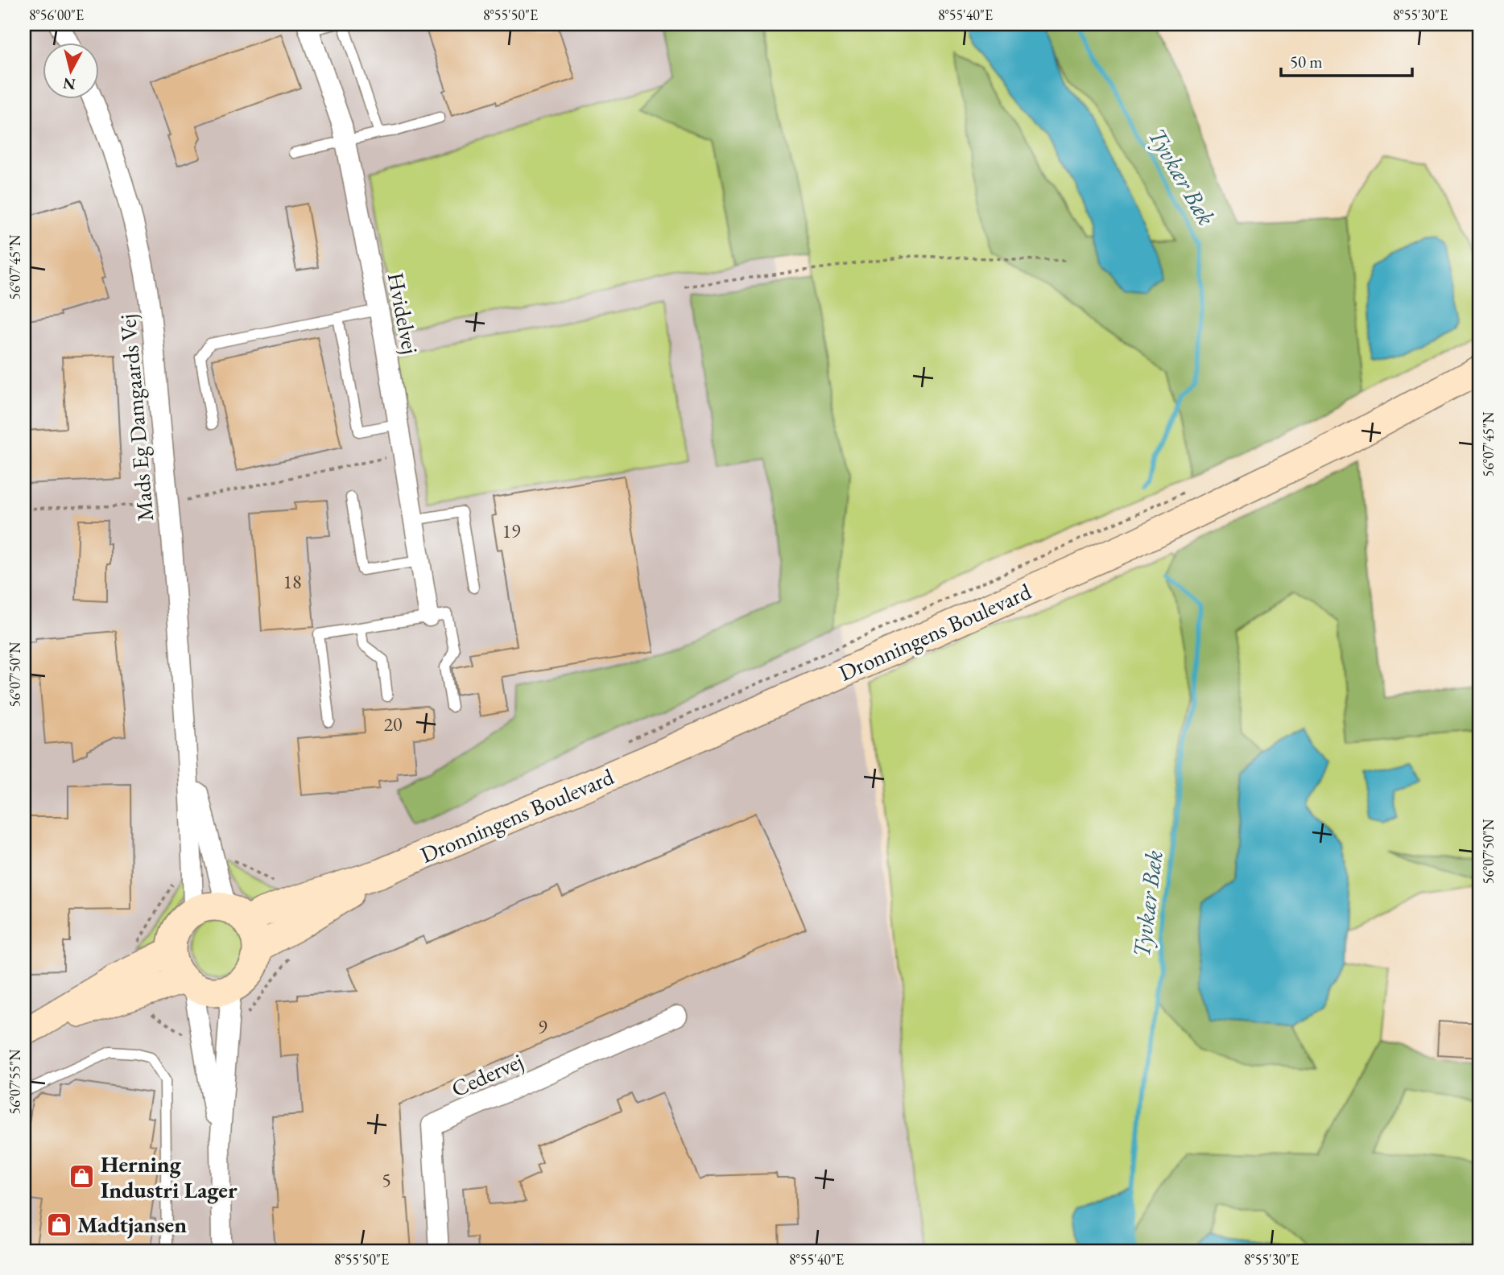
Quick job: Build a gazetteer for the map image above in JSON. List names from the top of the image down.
{
  "streets": {
    "main road": ["Dronningens Boulevard"],
    "street": ["Hvidelvej", "Mads Eg Damgaards Vej", "Cedervej"]
  },
  "crossings": [
    ["Mads Eg Damgaards Vej", "Dronningens Boulevard"]
  ],
  "water": ["Tyvkær Bæk"],
  "places": {
    "shop": ["Herning Industri Lager", "Madtjansen"]
  },
  "house_numbers": [
    "19",
    "18",
    "20",
    "9",
    "5"
  ],
  "scale_bar": "50 m",
  "north": "bottom",
  "coordinates": [
    "8°56'00\"E",
    "8°55'50\"E",
    "8°55'40\"E",
    "8°55'30\"E",
    "56°07'45\"N",
    "56°07'50\"N",
    "56°07'55\"N"
  ]
}
